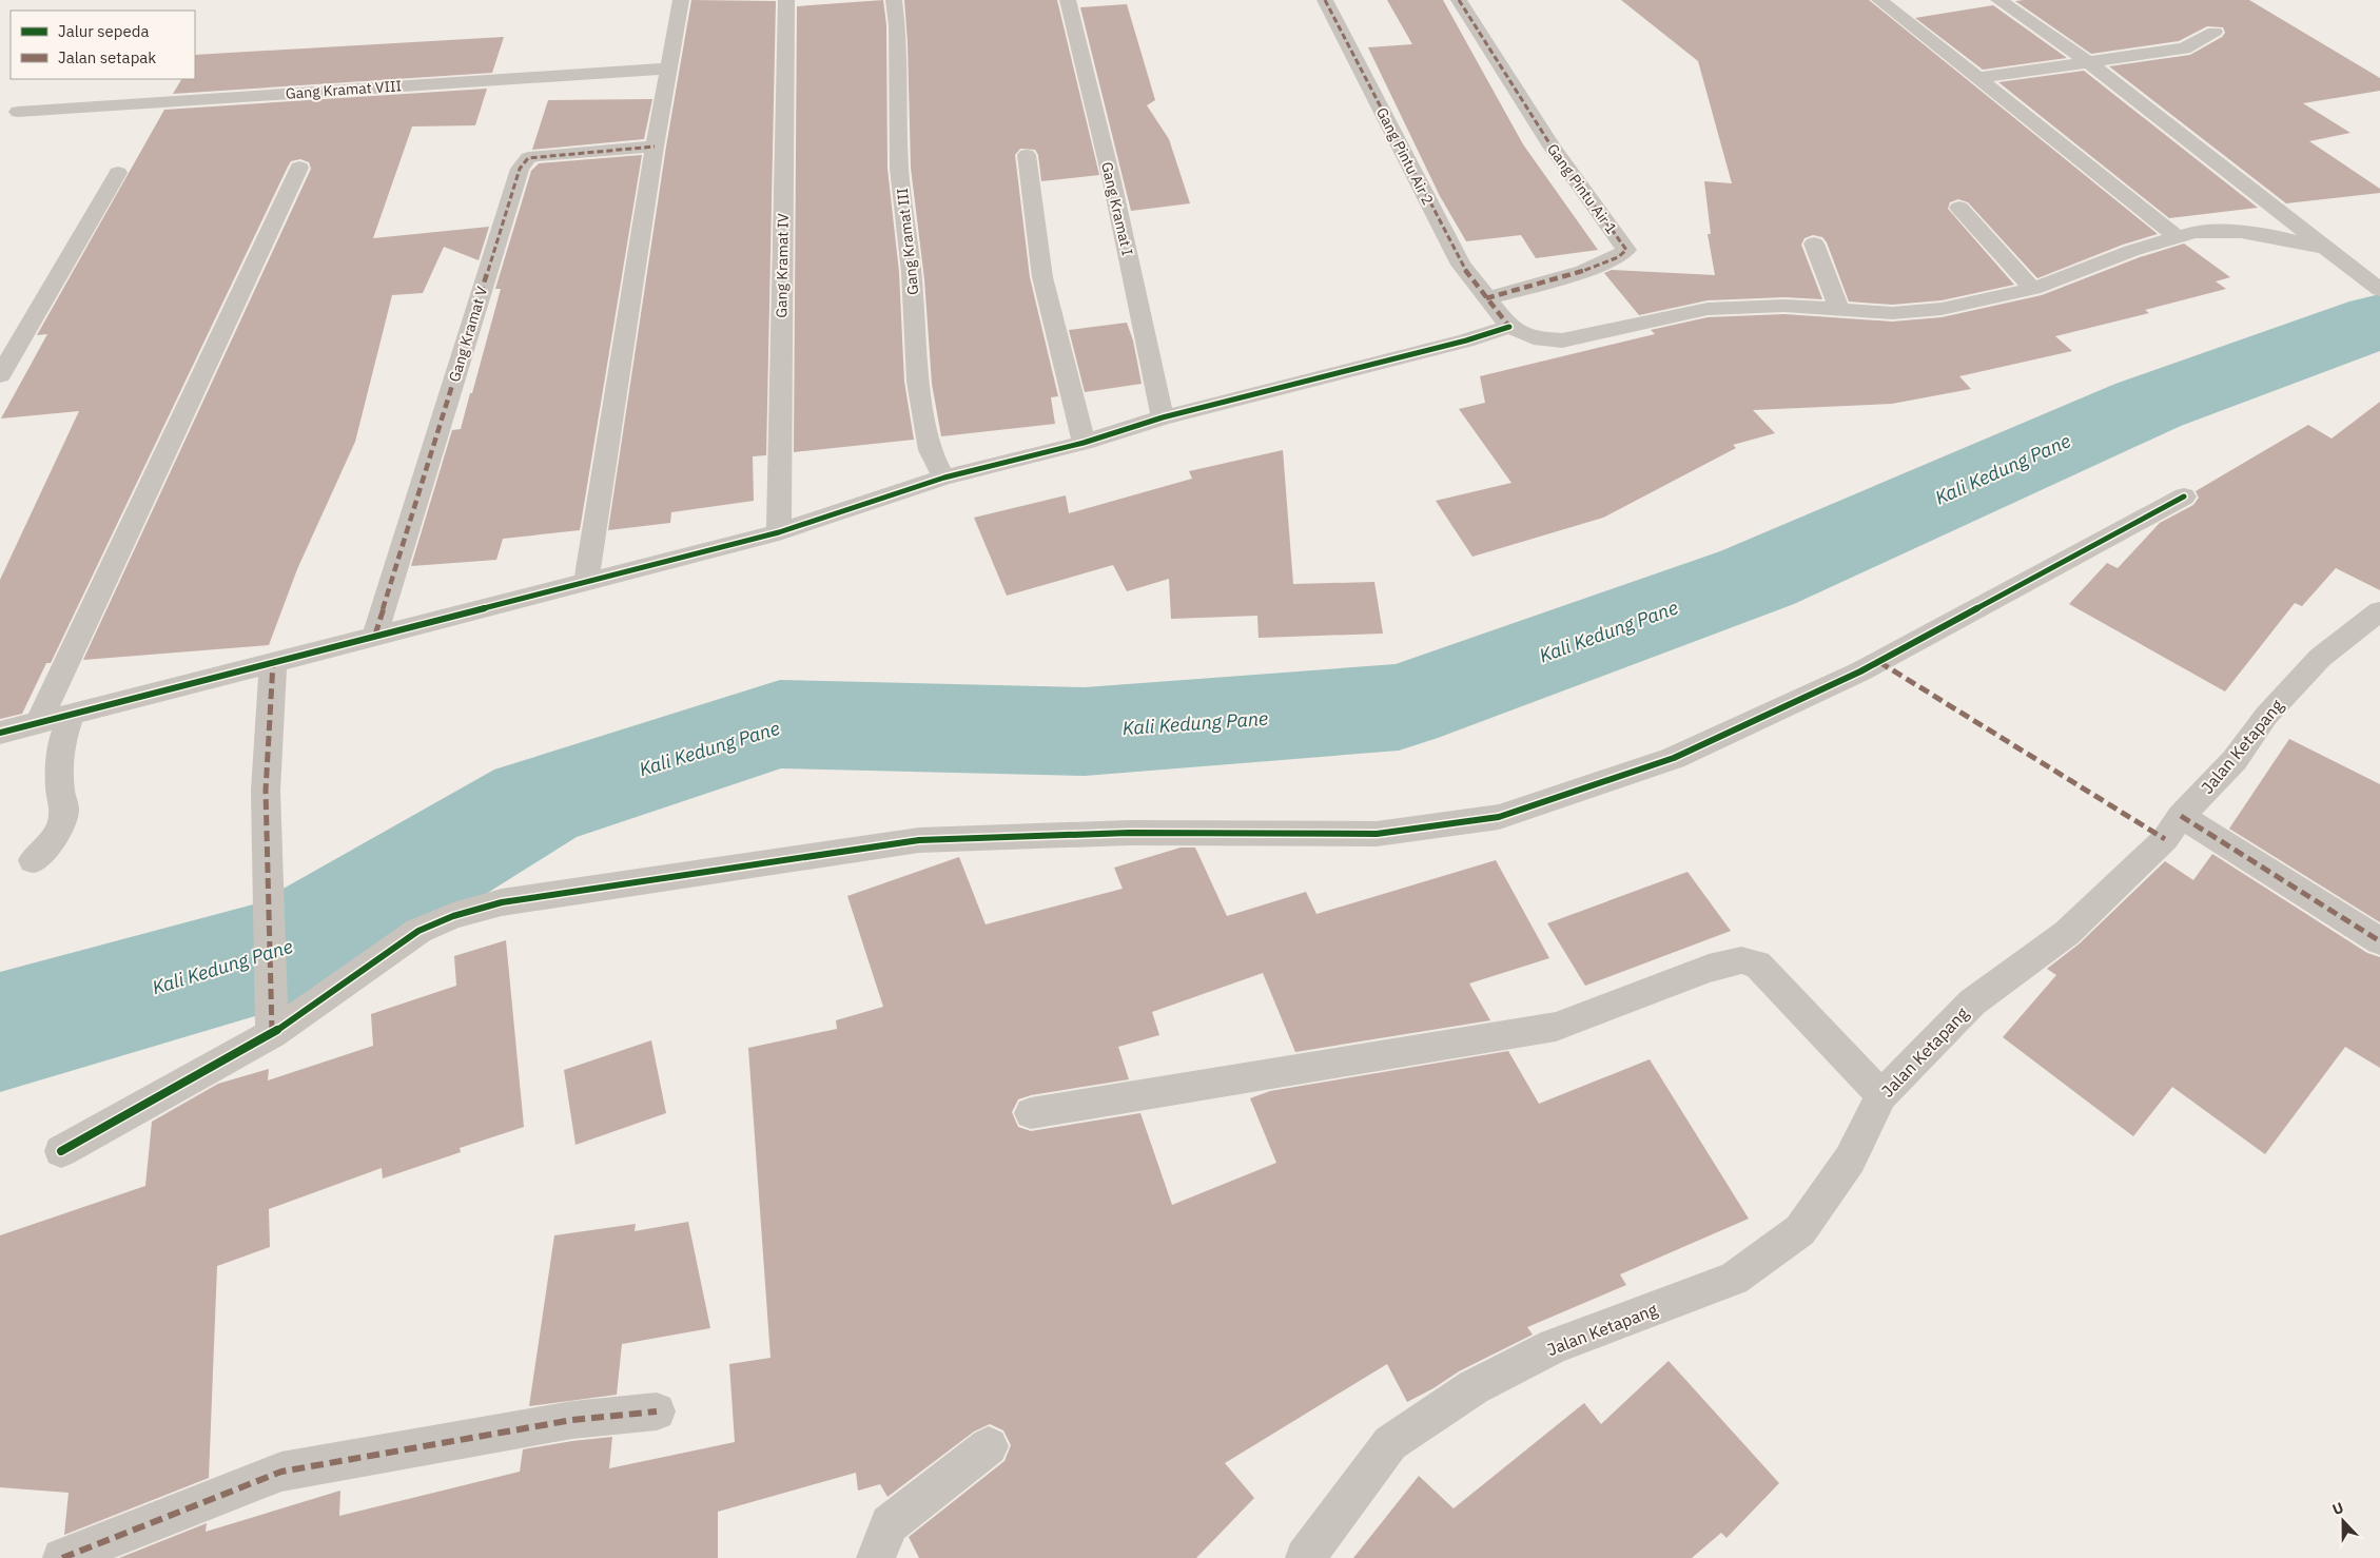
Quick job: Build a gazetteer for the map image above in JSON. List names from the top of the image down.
{
  "streets": {
    "street": [
      "Gang Kramat VIII",
      "Gang Pintu Air 2",
      "Gang Pintu Air 1",
      "Gang Kramat I",
      "Gang Kramat III",
      "Gang Kramat IV",
      "Gang Kramat V",
      "Jalan Ketapang"
    ]
  },
  "crossings": [
    ["Gang Pintu Air 2", "Gang Pintu Air 1"]
  ],
  "water": ["Kali Kedung Pane"],
  "legend": ["Jalur sepeda", "Jalan setapak"],
  "north": "top"
}
